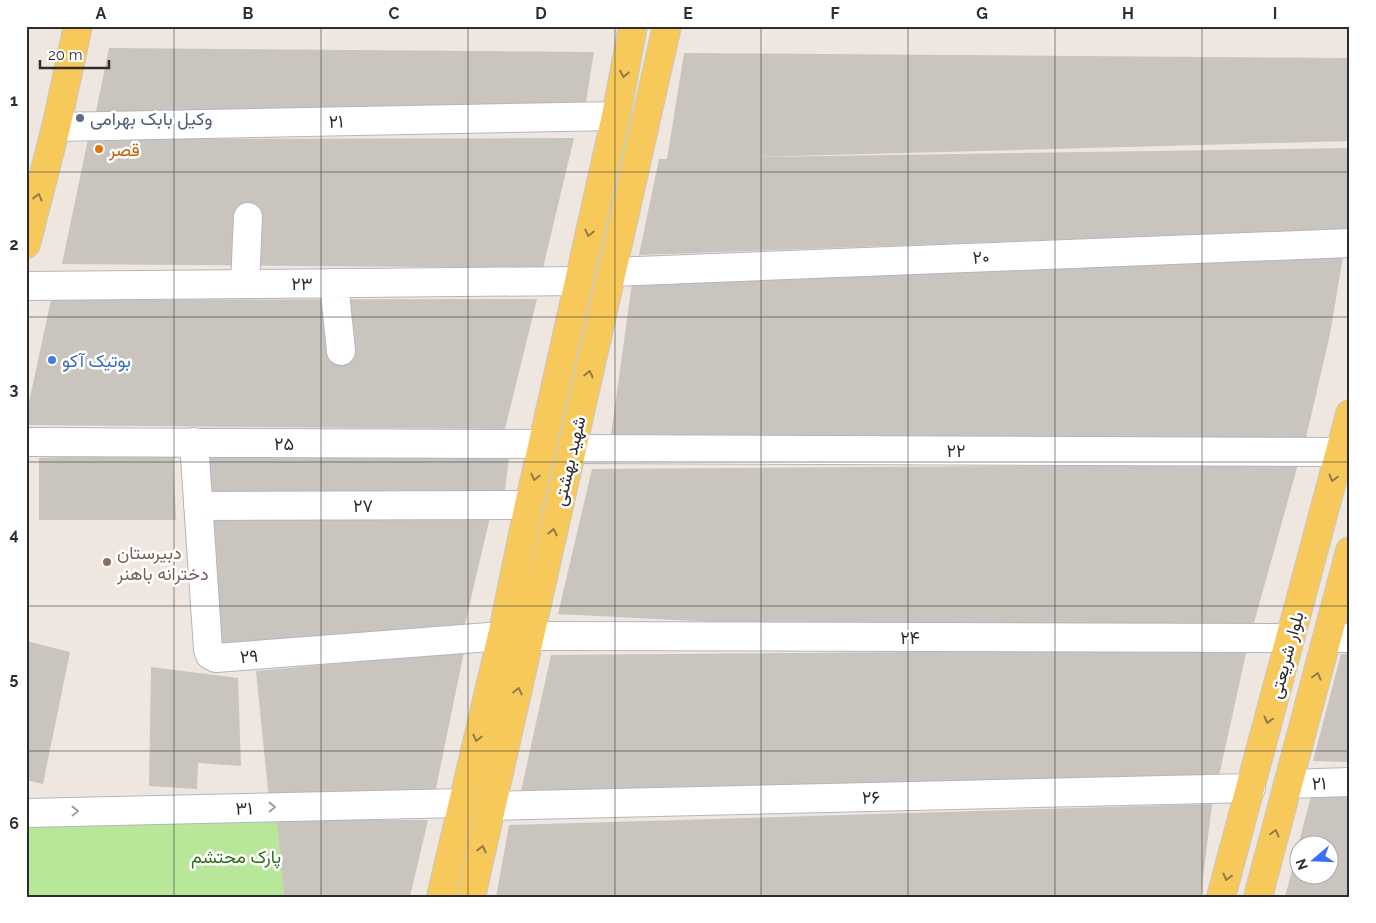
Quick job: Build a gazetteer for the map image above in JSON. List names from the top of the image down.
{
  "streets": {
    "main road": ["شهید بهشتی", "بلوار شریعتی"],
    "street": [
      "۲۱",
      "۲۰",
      "۲۳",
      "۲۵",
      "۲۲",
      "۲۷",
      "۲۴",
      "۲۹",
      "۲۶",
      "۳۱"
    ]
  },
  "crossings": [
    ["۲۱", "شهید بهشتی"],
    ["۲۱", "بلوار شریعتی"],
    ["۲۰", "شهید بهشتی"],
    ["۲۳", "شهید بهشتی"],
    ["۲۵", "شهید بهشتی"],
    ["۲۵", "۲۹"],
    ["۲۲", "شهید بهشتی"],
    ["۲۲", "بلوار شریعتی"],
    ["شهید بهشتی", "۲۷"],
    ["شهید بهشتی", "۲۴"],
    ["شهید بهشتی", "۲۹"],
    ["شهید بهشتی", "۲۶"],
    ["شهید بهشتی", "۳۱"],
    ["۲۷", "۲۹"],
    ["۲۴", "بلوار شریعتی"],
    ["بلوار شریعتی", "۲۶"]
  ],
  "one_way": ["۳۱"],
  "parks": ["پارک محتشم"],
  "places": [
    "وکیل بابک بهرامی",
    "قصر",
    "بوتیک آکو",
    "دبیرستان دخترانه باهنر"
  ],
  "scale_bar": "20 m",
  "north": "left",
  "grid": {
    "columns": [
      "A",
      "B",
      "C",
      "D",
      "E",
      "F",
      "G",
      "H",
      "I"
    ],
    "rows": [
      "1",
      "2",
      "3",
      "4",
      "5",
      "6"
    ]
  }
}
